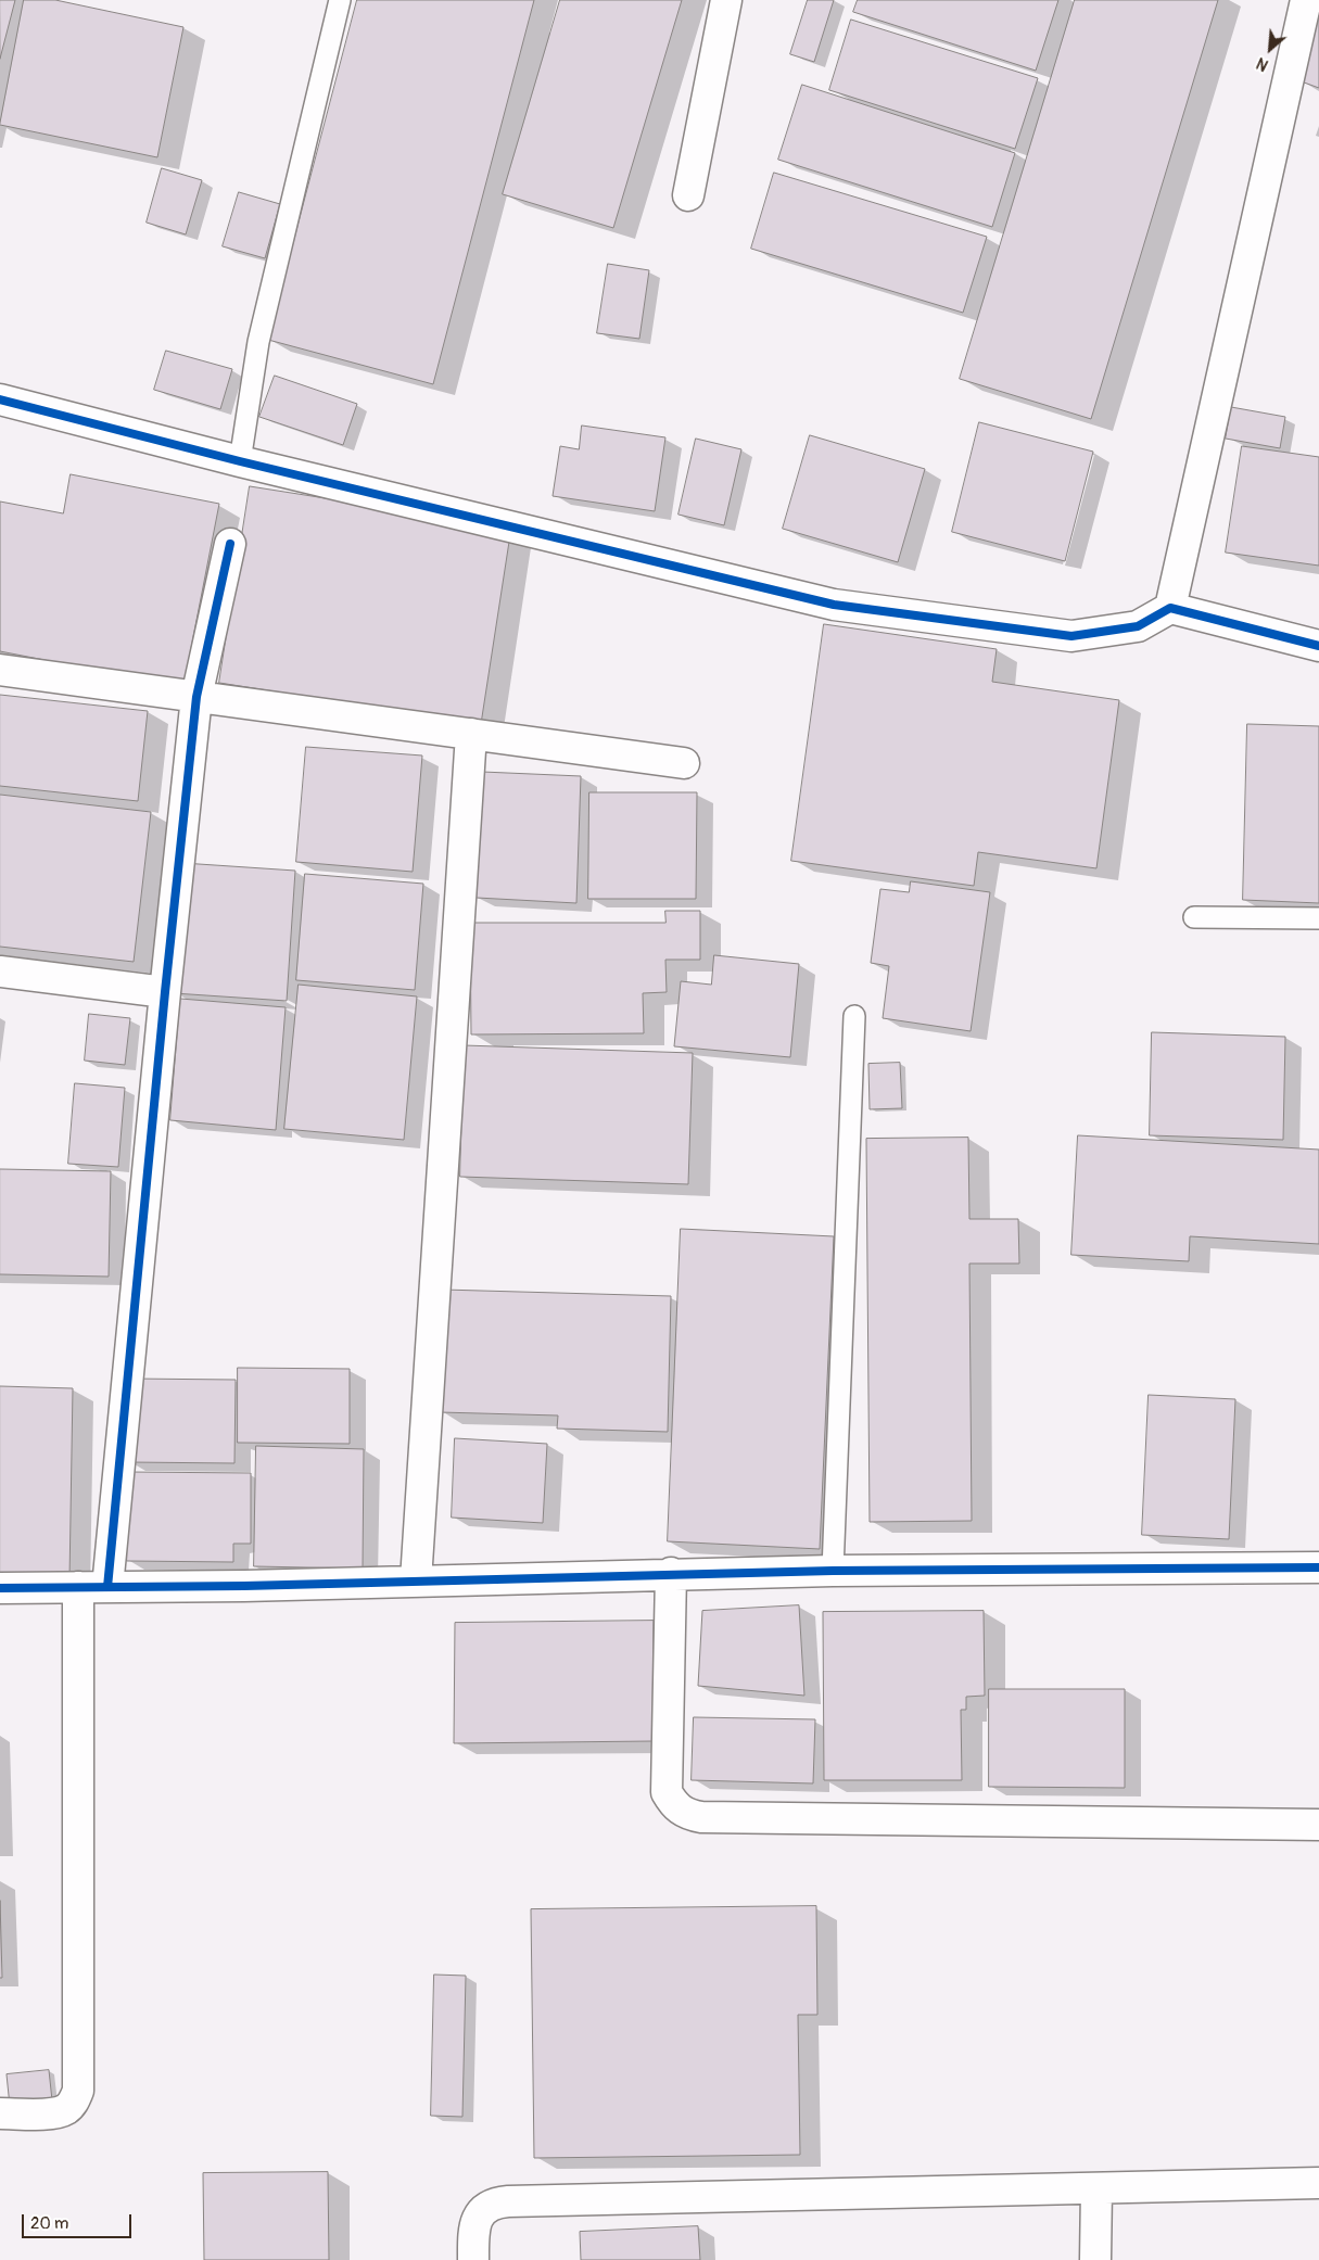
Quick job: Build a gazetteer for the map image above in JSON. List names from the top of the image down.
{
  "scale_bar": "20 m",
  "north": "bottom left"
}
